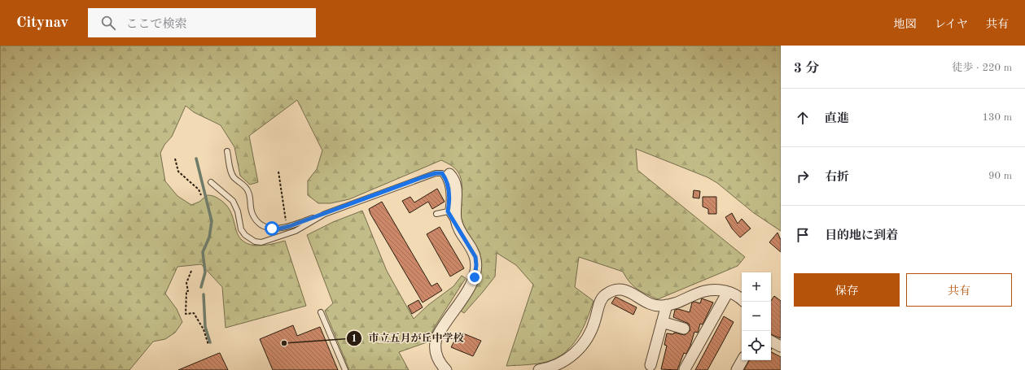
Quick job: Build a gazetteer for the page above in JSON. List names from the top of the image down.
{
  "places": ["市立五月が丘中学校"],
  "page": {
    "header": "Citynav",
    "search": "ここで検索",
    "nav": ["地図", "レイヤ", "共有"],
    "heading": ["3 分", "徒歩 · 220 m"],
    "list": [
      ["直進", "130 m"],
      ["右折", "90 m"],
      "目的地に到着"
    ],
    "buttons": ["保存", "共有"],
    "map_buttons": ["+", "−"]
  }
}
